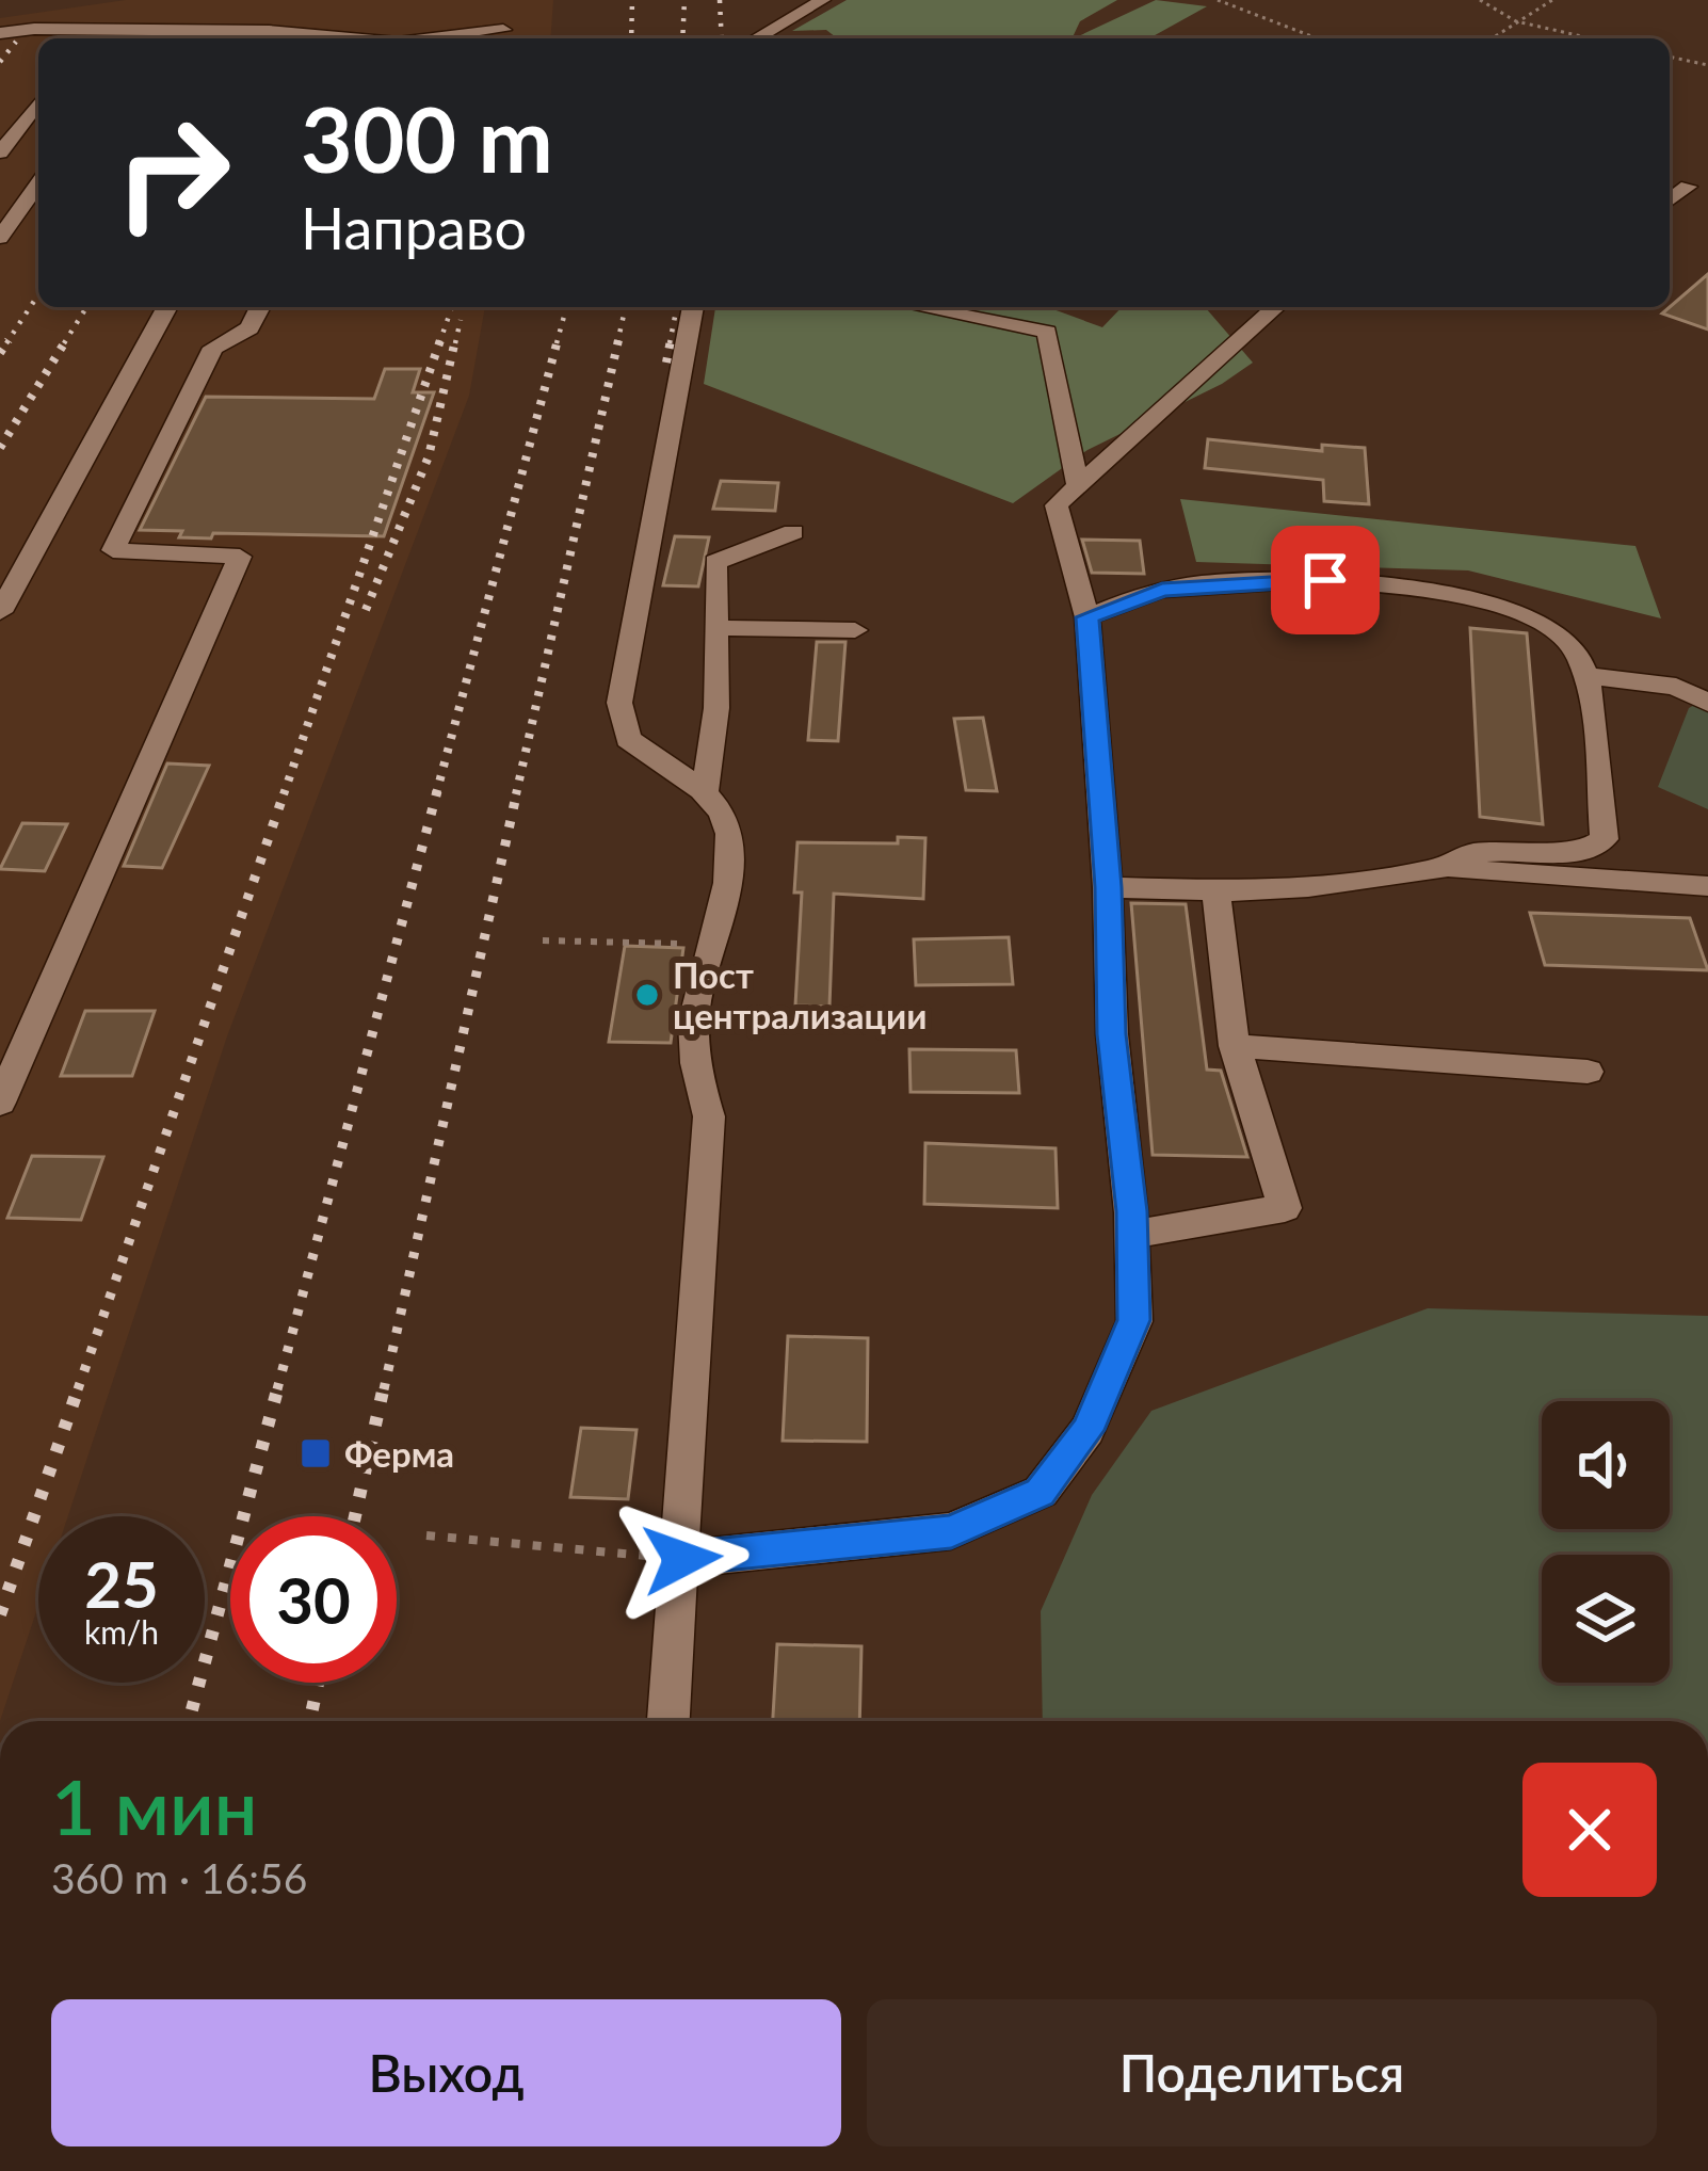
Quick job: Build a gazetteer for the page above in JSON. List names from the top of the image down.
{
  "places": {
    "other": ["Пост централизации"],
    "transit": ["Ферма"]
  },
  "page": {
    "turn": ["300 m", "Направо"],
    "speed": "25 km/h",
    "limit": "30",
    "heading": ["1 мин", "360 m · 16:56"],
    "buttons": ["Выход", "Поделиться"]
  }
}
